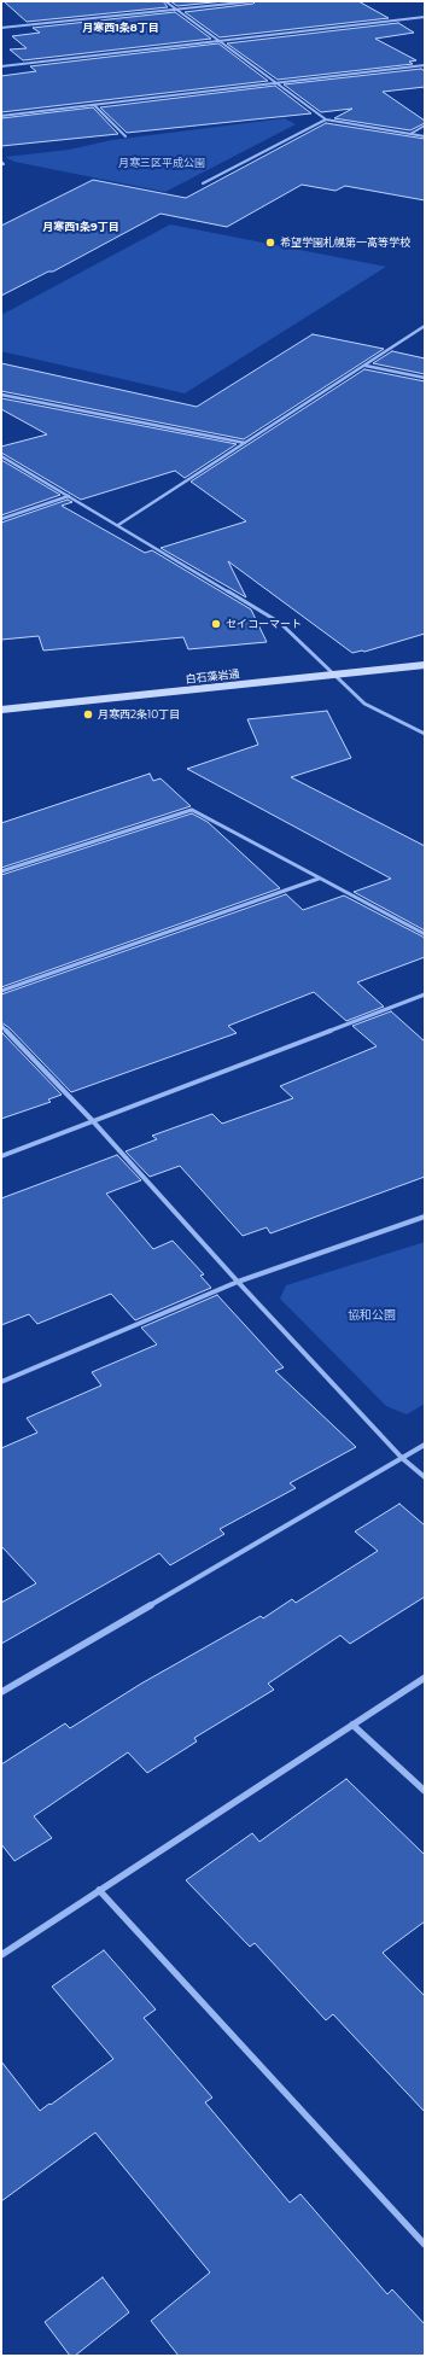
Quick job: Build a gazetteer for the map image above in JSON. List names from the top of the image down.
{
  "streets": {
    "main road": ["白石藻岩通"]
  },
  "districts": ["月寒西1条8丁目", "月寒西1条9丁目"],
  "parks": ["月寒三区平成公園", "協和公園"],
  "places": ["希望学園札幌第一高等学校", "セイコーマート", "月寒西2条10丁目"]
}
